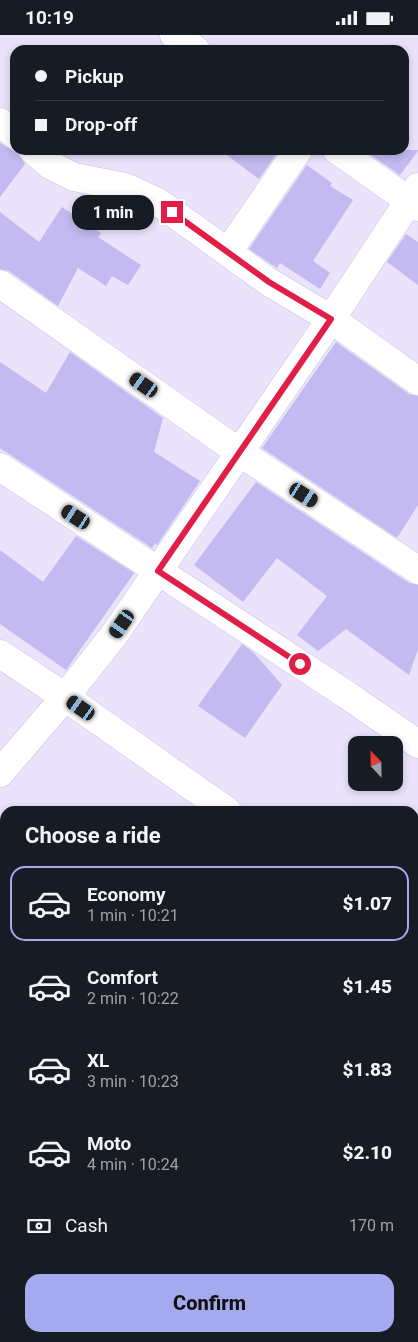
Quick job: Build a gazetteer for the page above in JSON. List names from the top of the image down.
{
  "north": "top",
  "page": {
    "status": "10:19",
    "banner": ["Pickup", "Drop-off"],
    "bubble": "1 min",
    "heading": "Choose a ride",
    "list": [
      {
        "name": "Economy",
        "note": "1 min · 10:21",
        "value": "$1.07"
      },
      {
        "name": "Comfort",
        "note": "2 min · 10:22",
        "value": "$1.45"
      },
      {
        "name": "XL",
        "note": "3 min · 10:23",
        "value": "$1.83"
      },
      {
        "name": "Moto",
        "note": "4 min · 10:24",
        "value": "$2.10"
      }
    ],
    "pay": ["Cash", "170 m"],
    "buttons": "Confirm"
  }
}
